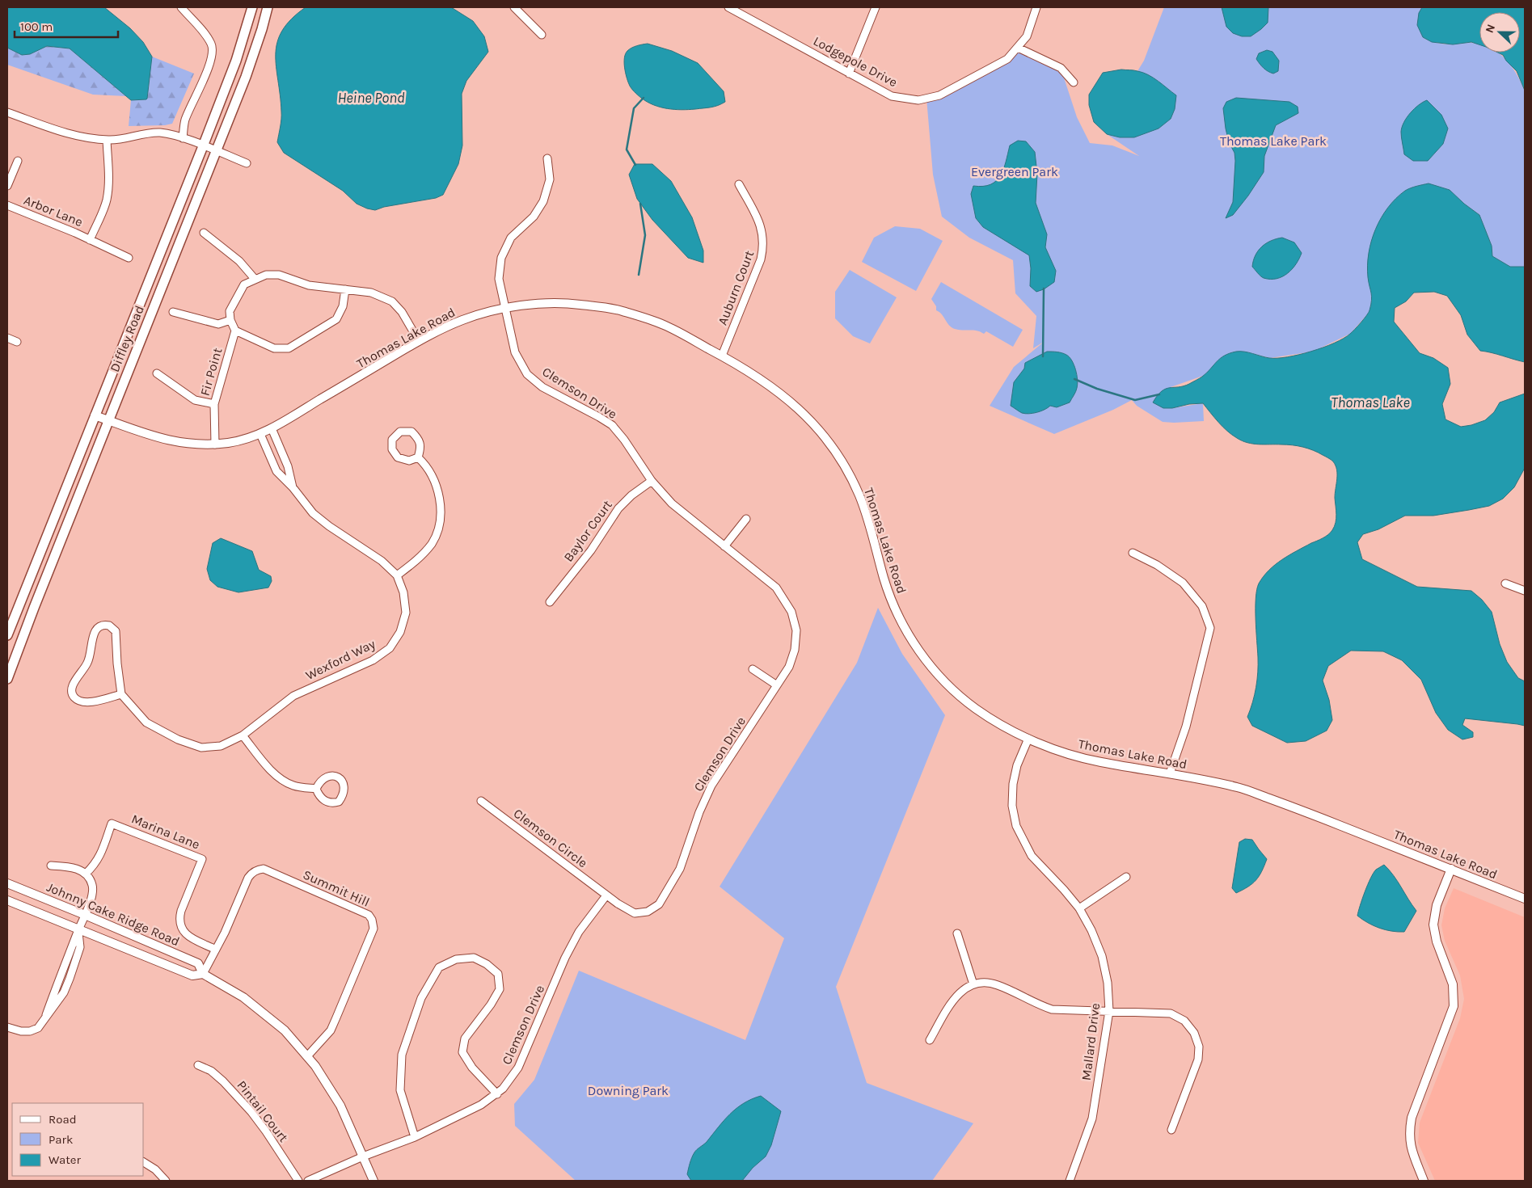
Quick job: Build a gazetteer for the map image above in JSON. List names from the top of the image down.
{
  "streets": {
    "main road": ["Diffley Road"],
    "street": [
      "Lodgepole Drive",
      "Arbor Lane",
      "Auburn Court",
      "Thomas Lake Road",
      "Fir Point",
      "Clemson Drive",
      "Baylor Court",
      "Wexford Way",
      "Marina Lane",
      "Clemson Circle",
      "Summit Hill",
      "Johnny Cake Ridge Road",
      "Mallard Drive",
      "Pintail Court"
    ]
  },
  "crossings": [
    ["Auburn Court", "Thomas Lake Road"],
    ["Thomas Lake Road", "Diffley Road"],
    ["Thomas Lake Road", "Fir Point"],
    ["Thomas Lake Road", "Clemson Drive"],
    ["Thomas Lake Road", "Wexford Way"],
    ["Thomas Lake Road", "Mallard Drive"],
    ["Clemson Drive", "Baylor Court"],
    ["Clemson Drive", "Clemson Circle"],
    ["Clemson Drive", "Johnny Cake Ridge Road"],
    ["Marina Lane", "Summit Hill"],
    ["Summit Hill", "Johnny Cake Ridge Road"]
  ],
  "water": ["Heine Pond", "Thomas Lake"],
  "parks": ["Thomas Lake Park", "Evergreen Park", "Downing Park"],
  "legend": ["Road", "Park", "Water"],
  "scale_bar": "100 m",
  "north": "left"
}
